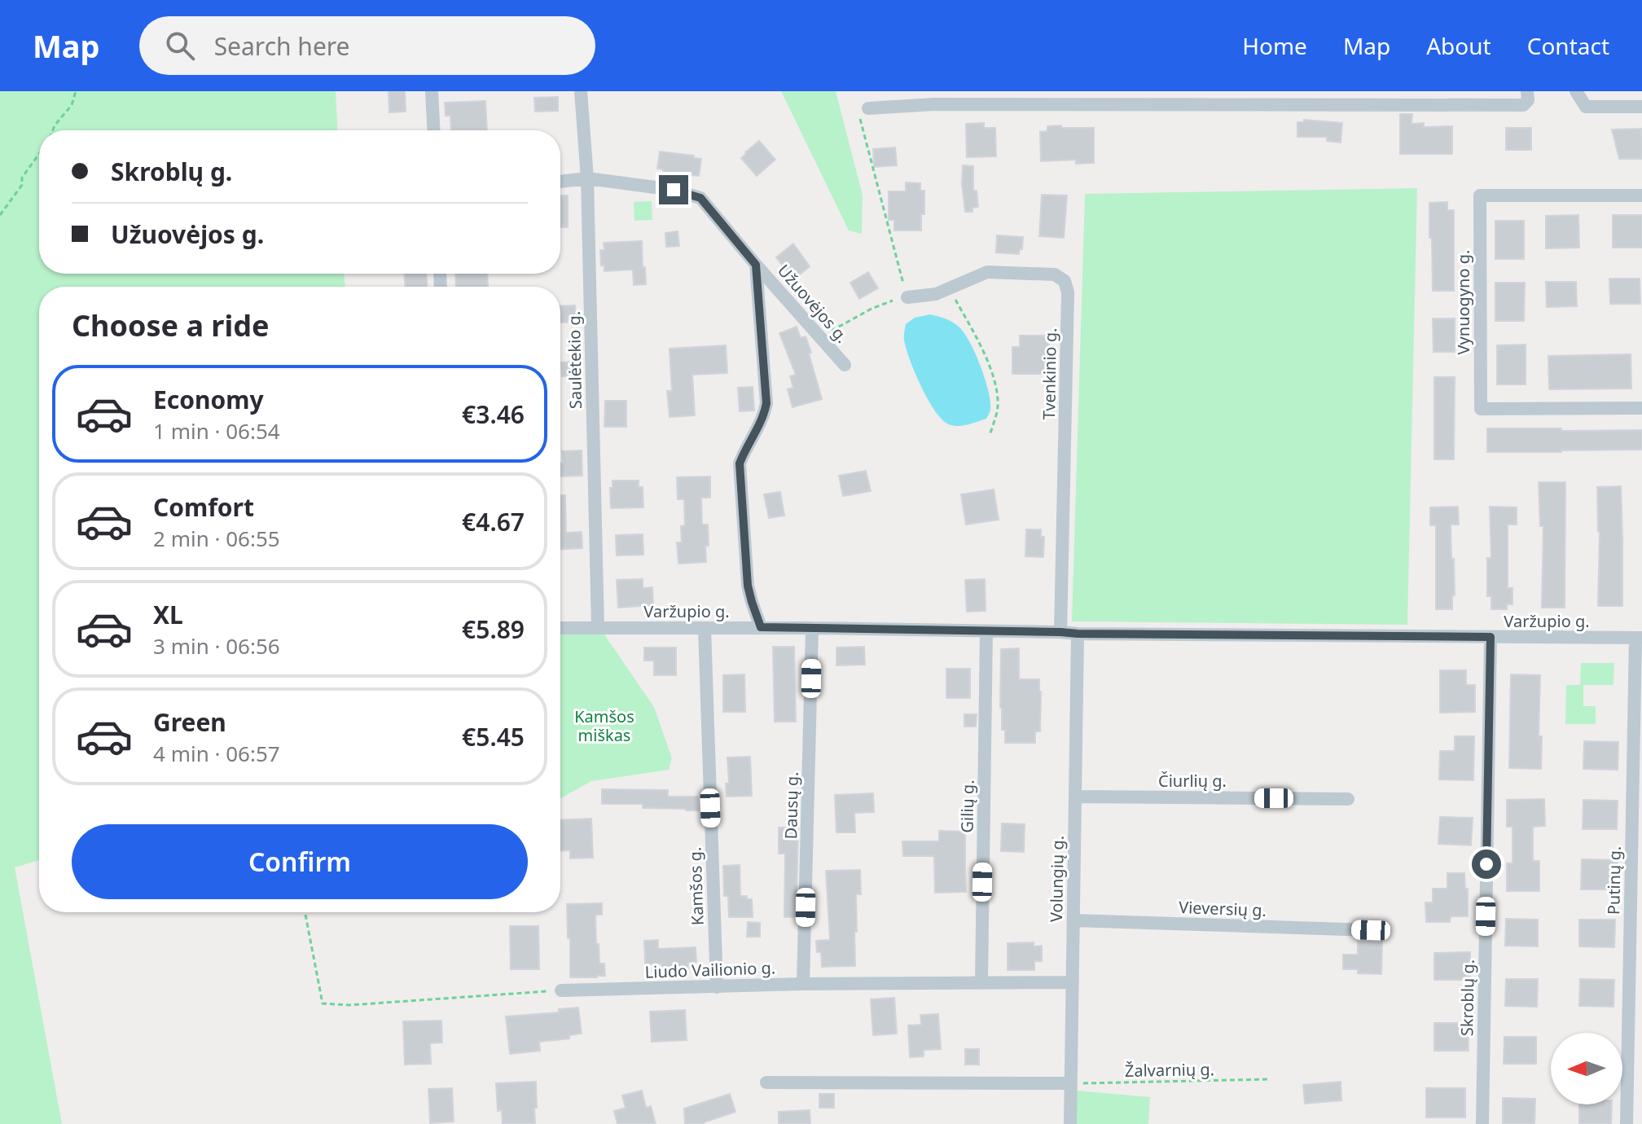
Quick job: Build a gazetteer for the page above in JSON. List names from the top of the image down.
{
  "streets": {
    "street": [
      "Vynuogyno g.",
      "Užuovėjos g.",
      "Saulėtekio g.",
      "Tvenkinio g.",
      "Varžupio g.",
      "Čiurlių g.",
      "Dausų g.",
      "Gilių g.",
      "Volungių g.",
      "Putinų g.",
      "Kamšos g.",
      "Vieversių g.",
      "Liudo Vailionio g.",
      "Skroblų g."
    ],
    "path": ["Žalvarnių g."]
  },
  "crossings": [
    ["Užuovėjos g.", "Saulėtekio g."],
    ["Užuovėjos g.", "Varžupio g."],
    ["Saulėtekio g.", "Varžupio g."],
    ["Tvenkinio g.", "Varžupio g."],
    ["Varžupio g.", "Dausų g."],
    ["Varžupio g.", "Gilių g."],
    ["Varžupio g.", "Volungių g."],
    ["Varžupio g.", "Putinų g."],
    ["Varžupio g.", "Kamšos g."],
    ["Varžupio g.", "Skroblų g."],
    ["Čiurlių g.", "Volungių g."],
    ["Dausų g.", "Liudo Vailionio g."],
    ["Gilių g.", "Liudo Vailionio g."],
    ["Volungių g.", "Vieversių g."],
    ["Volungių g.", "Liudo Vailionio g."],
    ["Volungių g.", "Žalvarnių g."],
    ["Kamšos g.", "Liudo Vailionio g."]
  ],
  "parks": ["Kamšos miškas"],
  "north": "left",
  "page": {
    "header": "Map",
    "search": "Search here",
    "nav": [
      "Home",
      "Map",
      "About",
      "Contact"
    ],
    "banner": ["Skroblų g.", "Užuovėjos g."],
    "heading": "Choose a ride",
    "list": [
      {
        "name": "Economy",
        "note": "1 min · 06:54",
        "value": "€3.46"
      },
      {
        "name": "Comfort",
        "note": "2 min · 06:55",
        "value": "€4.67"
      },
      {
        "name": "XL",
        "note": "3 min · 06:56",
        "value": "€5.89"
      },
      {
        "name": "Green",
        "note": "4 min · 06:57",
        "value": "€5.45"
      }
    ],
    "buttons": "Confirm"
  }
}
